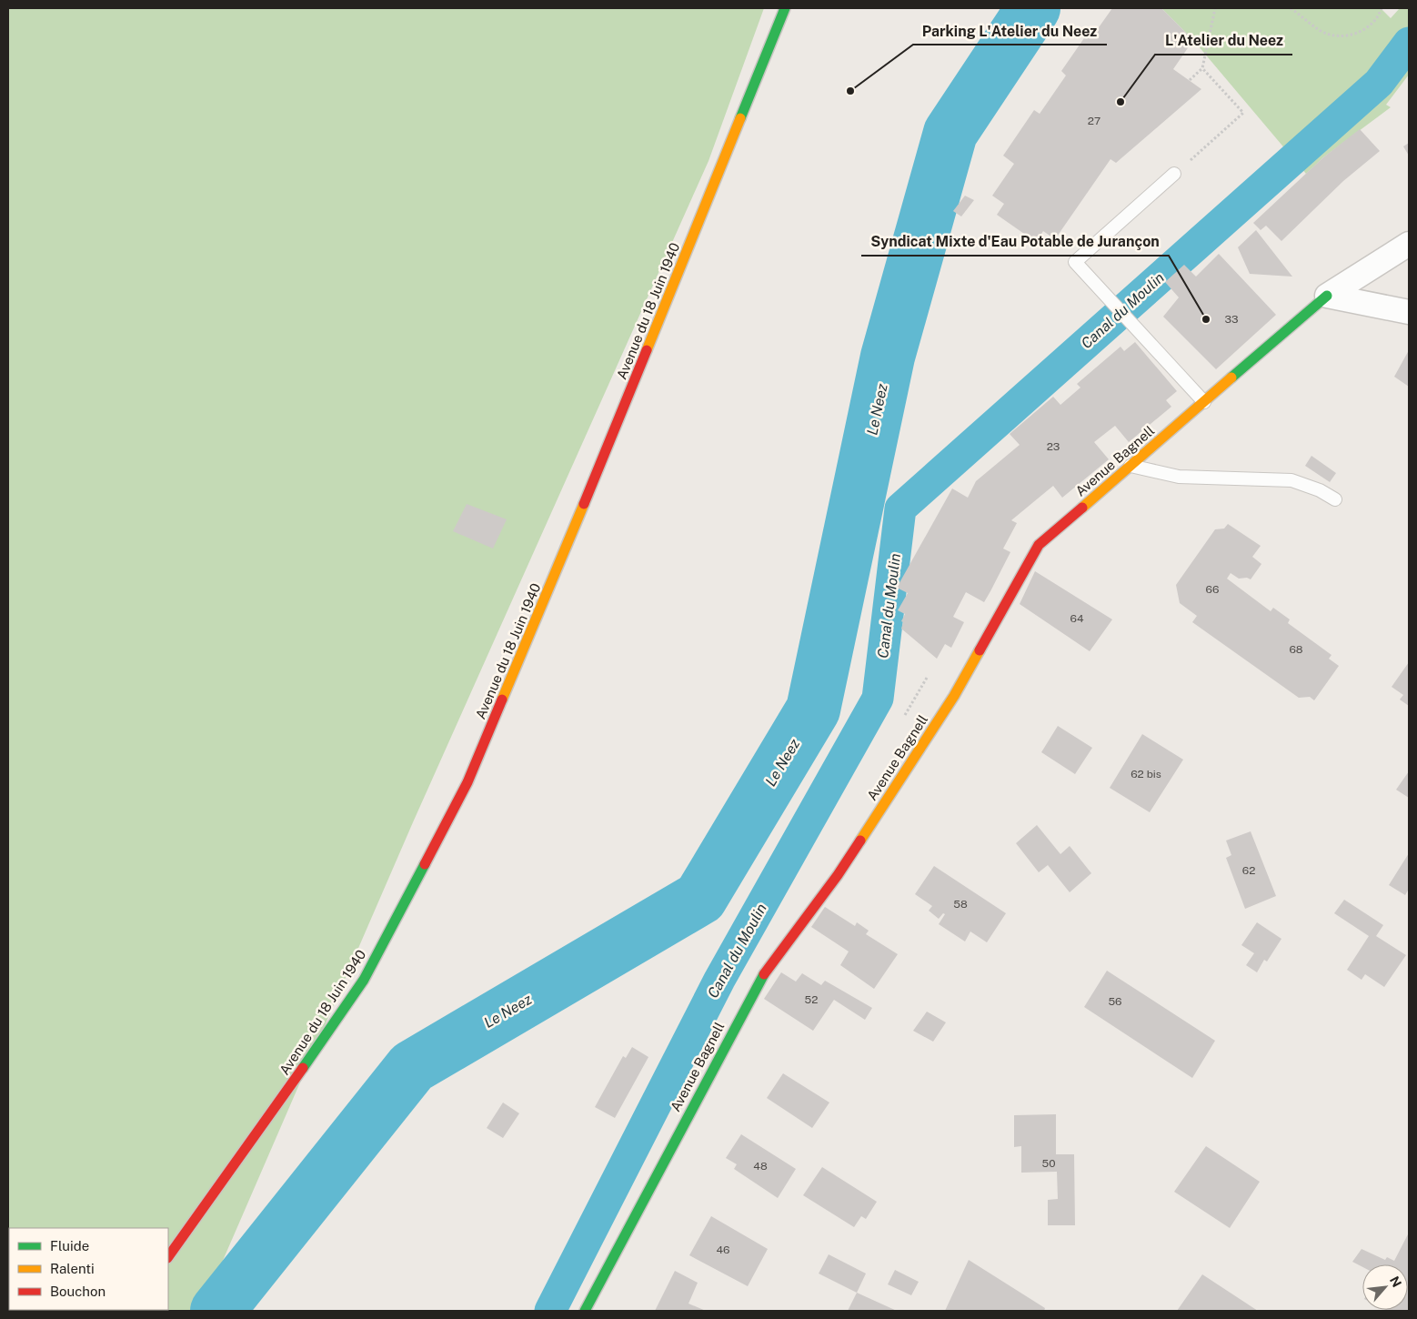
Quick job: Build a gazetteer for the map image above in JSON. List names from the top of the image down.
{
  "streets": {
    "main road": ["Avenue du 18 Juin 1940", "Avenue Bagnell"]
  },
  "water": ["Canal du Moulin", "Le Neez"],
  "places": ["Parking L'Atelier du Neez", "L'Atelier du Neez", "Syndicat Mixte d'Eau Potable de Jurançon"],
  "house_numbers": [
    "27",
    "33",
    "23",
    "66",
    "64",
    "68",
    "62 bis",
    "62",
    "58",
    "52",
    "56",
    "50",
    "48",
    "46"
  ],
  "legend": ["Fluide", "Ralenti", "Bouchon"],
  "north": "top right"
}
